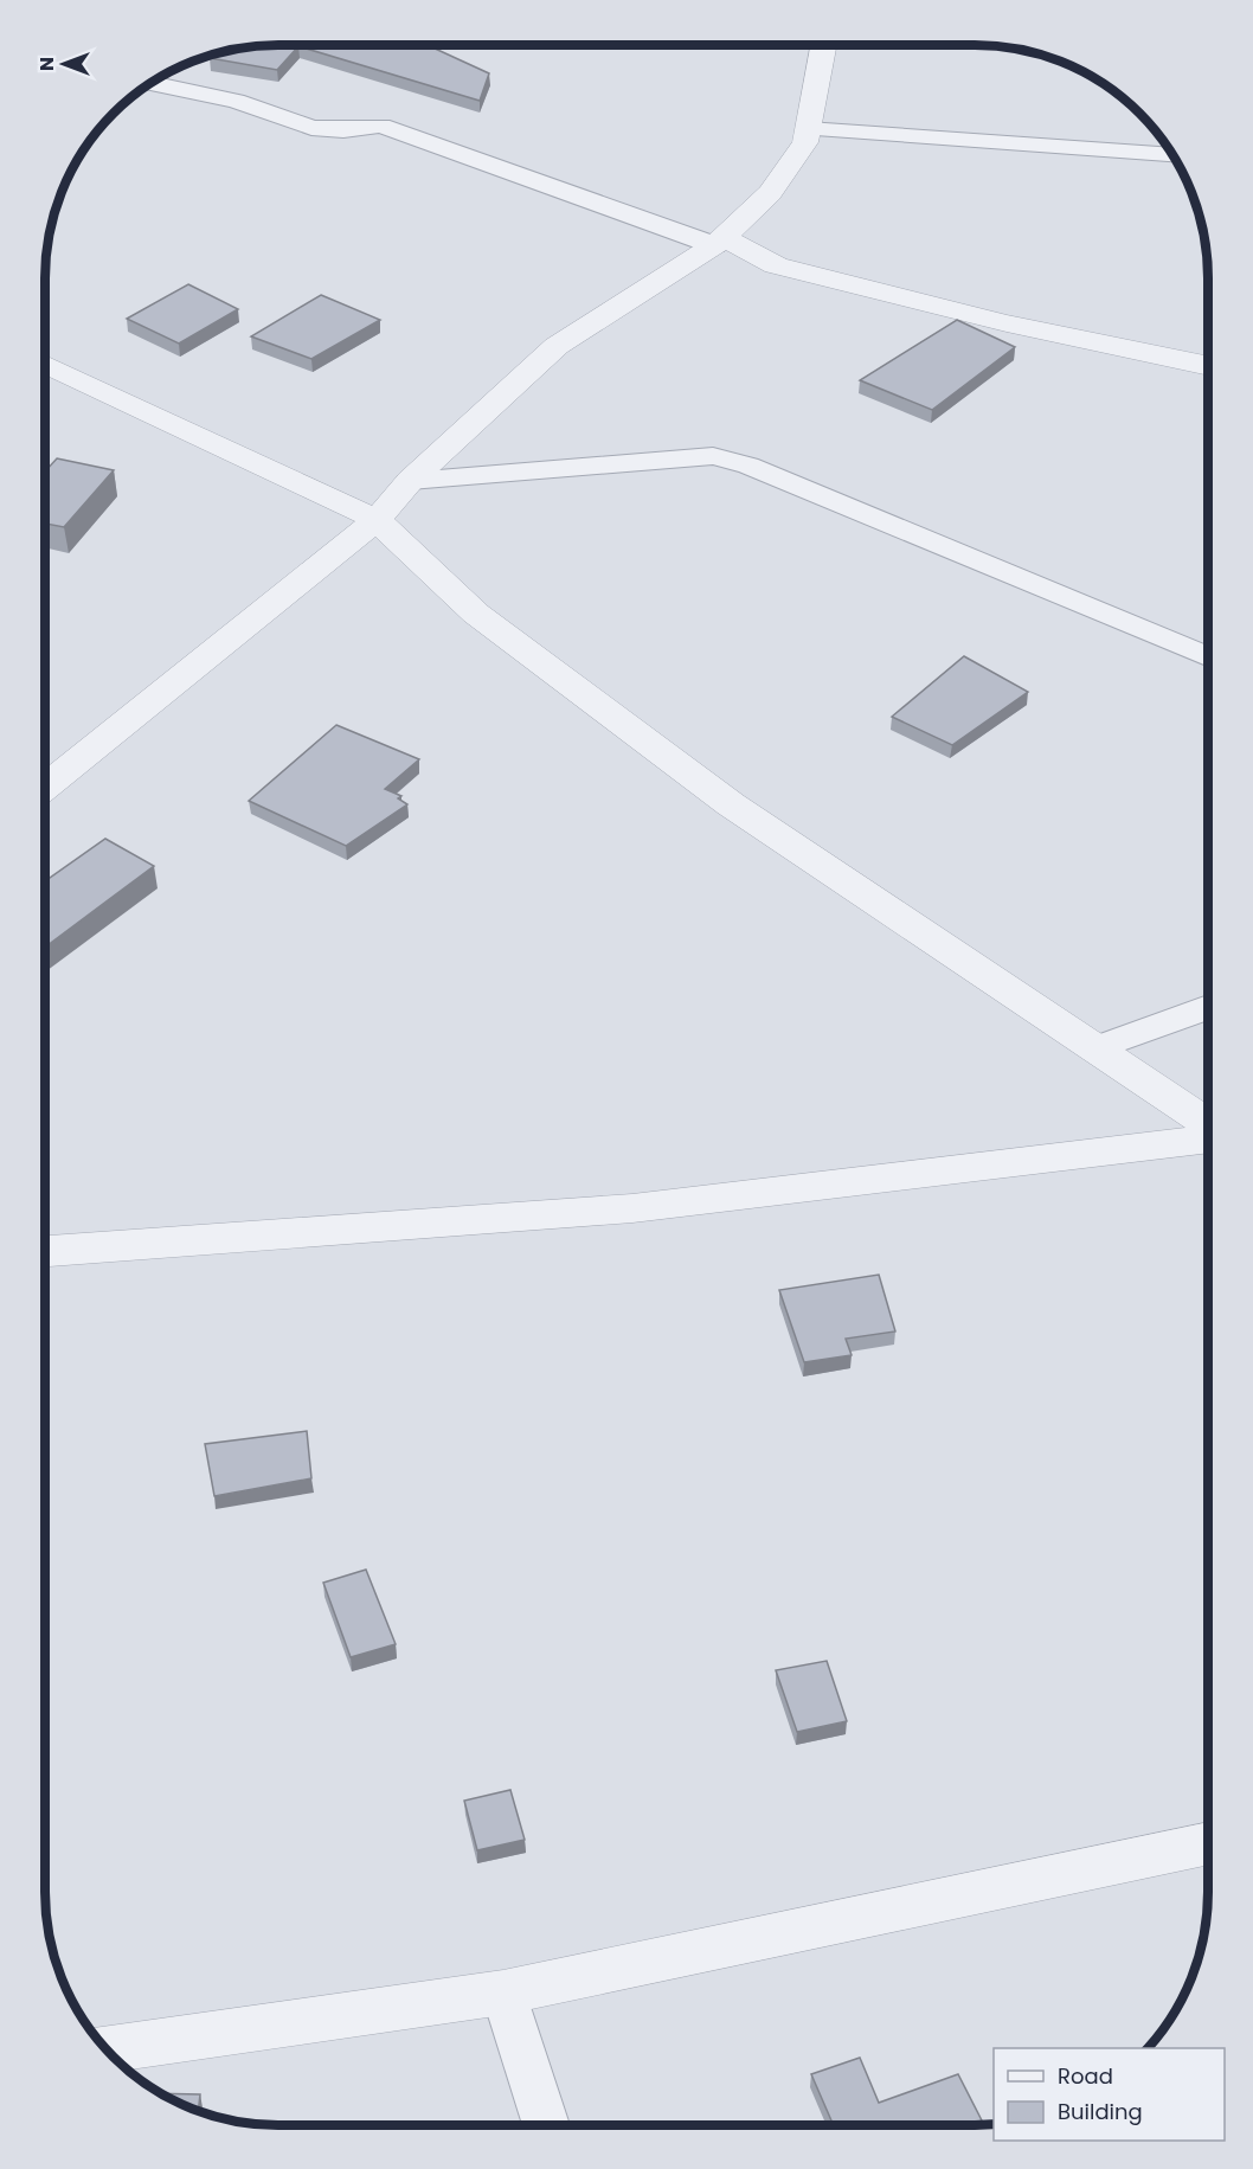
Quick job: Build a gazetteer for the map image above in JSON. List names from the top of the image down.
{
  "legend": ["Road", "Building"],
  "north": "left"
}
